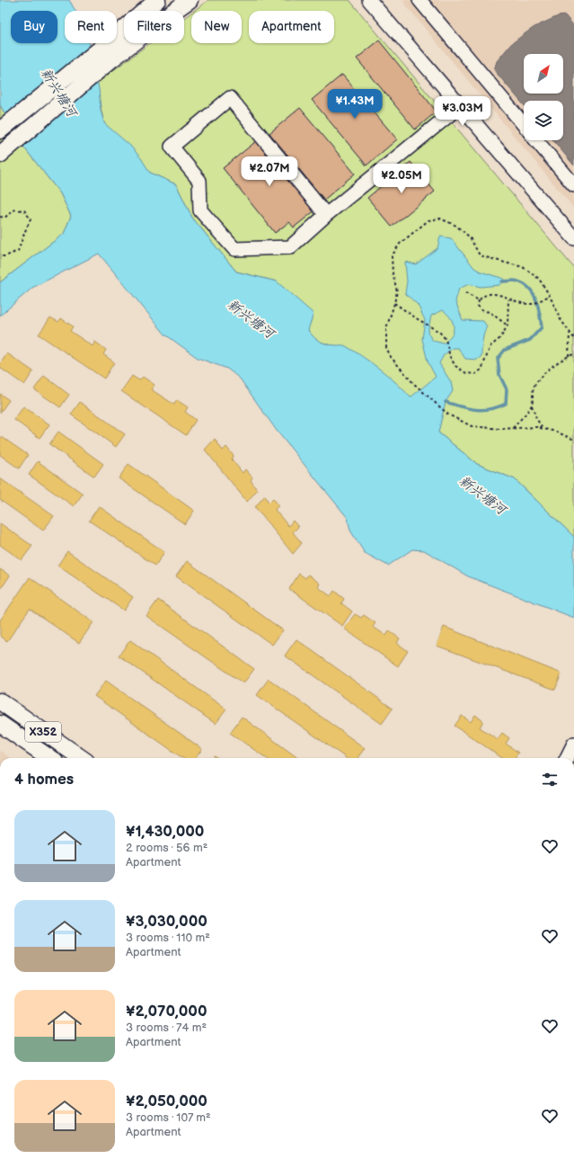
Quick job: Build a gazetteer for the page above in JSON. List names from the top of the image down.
{
  "streets": {
    "main road": ["X352"]
  },
  "water": ["新兴塘河"],
  "north": "top right",
  "page": {
    "chip": [
      "Buy",
      "Rent",
      "Filters",
      "New",
      "Apartment"
    ],
    "price": [
      "¥1.43M",
      "¥3.03M",
      "¥2.07M",
      "¥2.05M"
    ],
    "heading": "4 homes",
    "list": [
      {
        "name": "¥1,430,000",
        "note": "2 rooms · 56 m² · Apartment"
      },
      {
        "name": "¥3,030,000",
        "note": "3 rooms · 110 m² · Apartment"
      },
      {
        "name": "¥2,070,000",
        "note": "3 rooms · 74 m² · Apartment"
      },
      {
        "name": "¥2,050,000",
        "note": "3 rooms · 107 m² · Apartment"
      }
    ]
  }
}
